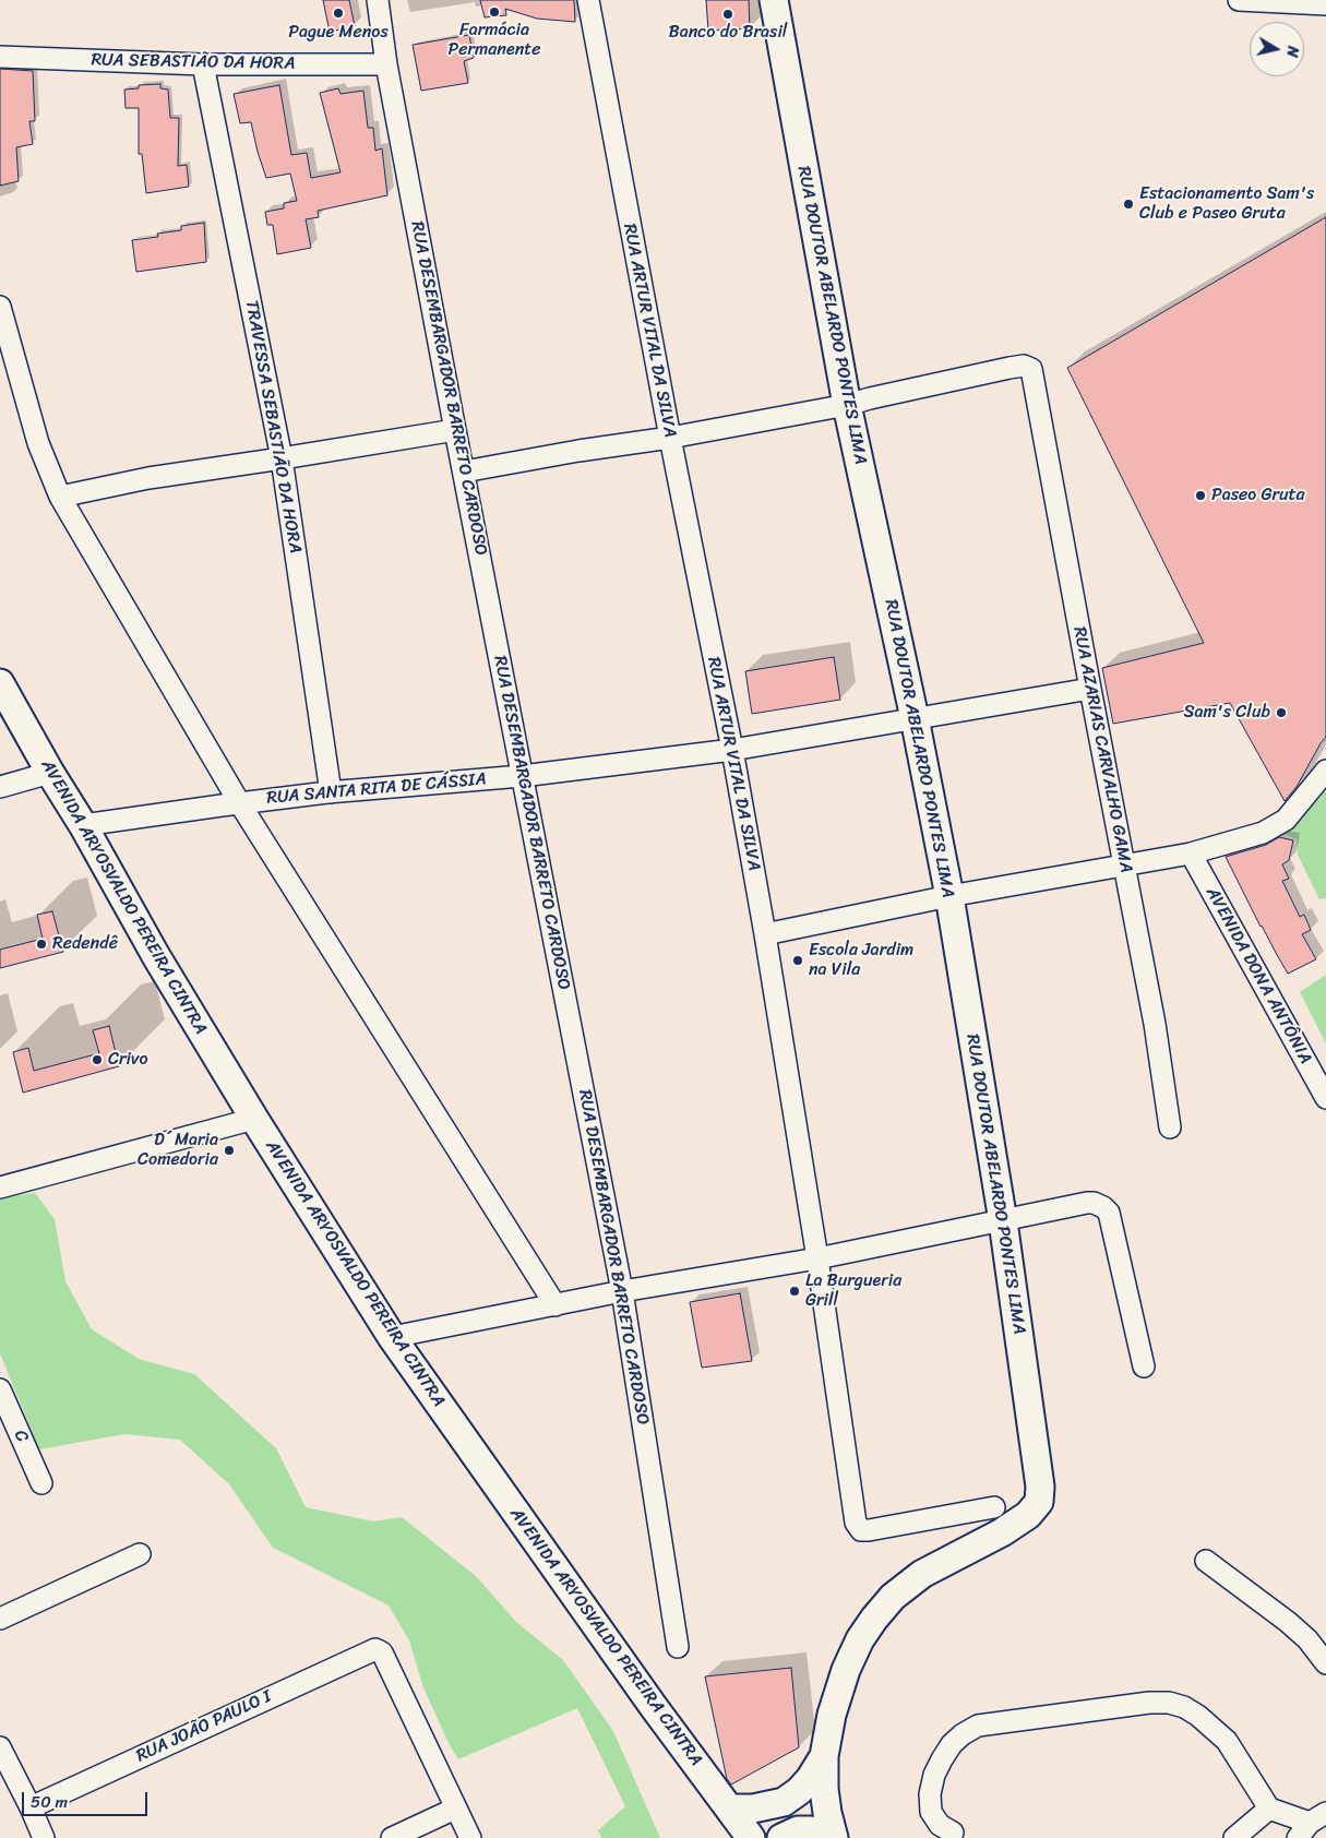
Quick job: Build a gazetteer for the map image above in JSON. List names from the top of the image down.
{
  "streets": {
    "main road": ["RUA DOUTOR ABELARDO PONTES LIMA", "AVENIDA ARYOSVALDO PEREIRA CINTRA"],
    "street": [
      "RUA SEBASTIÃO DA HORA",
      "RUA ARTUR VITAL DA SILVA",
      "RUA DESEMBARGADOR BARRETO CARDOSO",
      "TRAVESSA SEBASTIÃO DA HORA",
      "RUA AZARIAS CARVALHO GAMA",
      "RUA SANTA RITA DE CÁSSIA",
      "AVENIDA DONA ANTÔNIA",
      "C",
      "RUA JOÃO PAULO I"
    ]
  },
  "crossings": [
    ["RUA SEBASTIÃO DA HORA", "RUA DESEMBARGADOR BARRETO CARDOSO"],
    ["RUA SEBASTIÃO DA HORA", "TRAVESSA SEBASTIÃO DA HORA"],
    ["RUA DOUTOR ABELARDO PONTES LIMA", "RUA AZARIAS CARVALHO GAMA"],
    ["RUA DOUTOR ABELARDO PONTES LIMA", "RUA SANTA RITA DE CÁSSIA"],
    ["RUA ARTUR VITAL DA SILVA", "RUA SANTA RITA DE CÁSSIA"],
    ["RUA DESEMBARGADOR BARRETO CARDOSO", "RUA SANTA RITA DE CÁSSIA"],
    ["TRAVESSA SEBASTIÃO DA HORA", "RUA SANTA RITA DE CÁSSIA"],
    ["RUA AZARIAS CARVALHO GAMA", "RUA SANTA RITA DE CÁSSIA"],
    ["RUA SANTA RITA DE CÁSSIA", "AVENIDA ARYOSVALDO PEREIRA CINTRA"]
  ],
  "places": [
    "Farmácia Permanente",
    "Pague Menos",
    "Banco do Brasil",
    "Estacionamento Sam's Club e Paseo Gruta",
    "Paseo Gruta",
    "Sam's Club",
    "Redendê",
    "Escola Jardim na Vila",
    "Crivo",
    "D´Maria Comedoria",
    "La Burgueria Grill"
  ],
  "scale_bar": "50 m",
  "north": "right"
}
